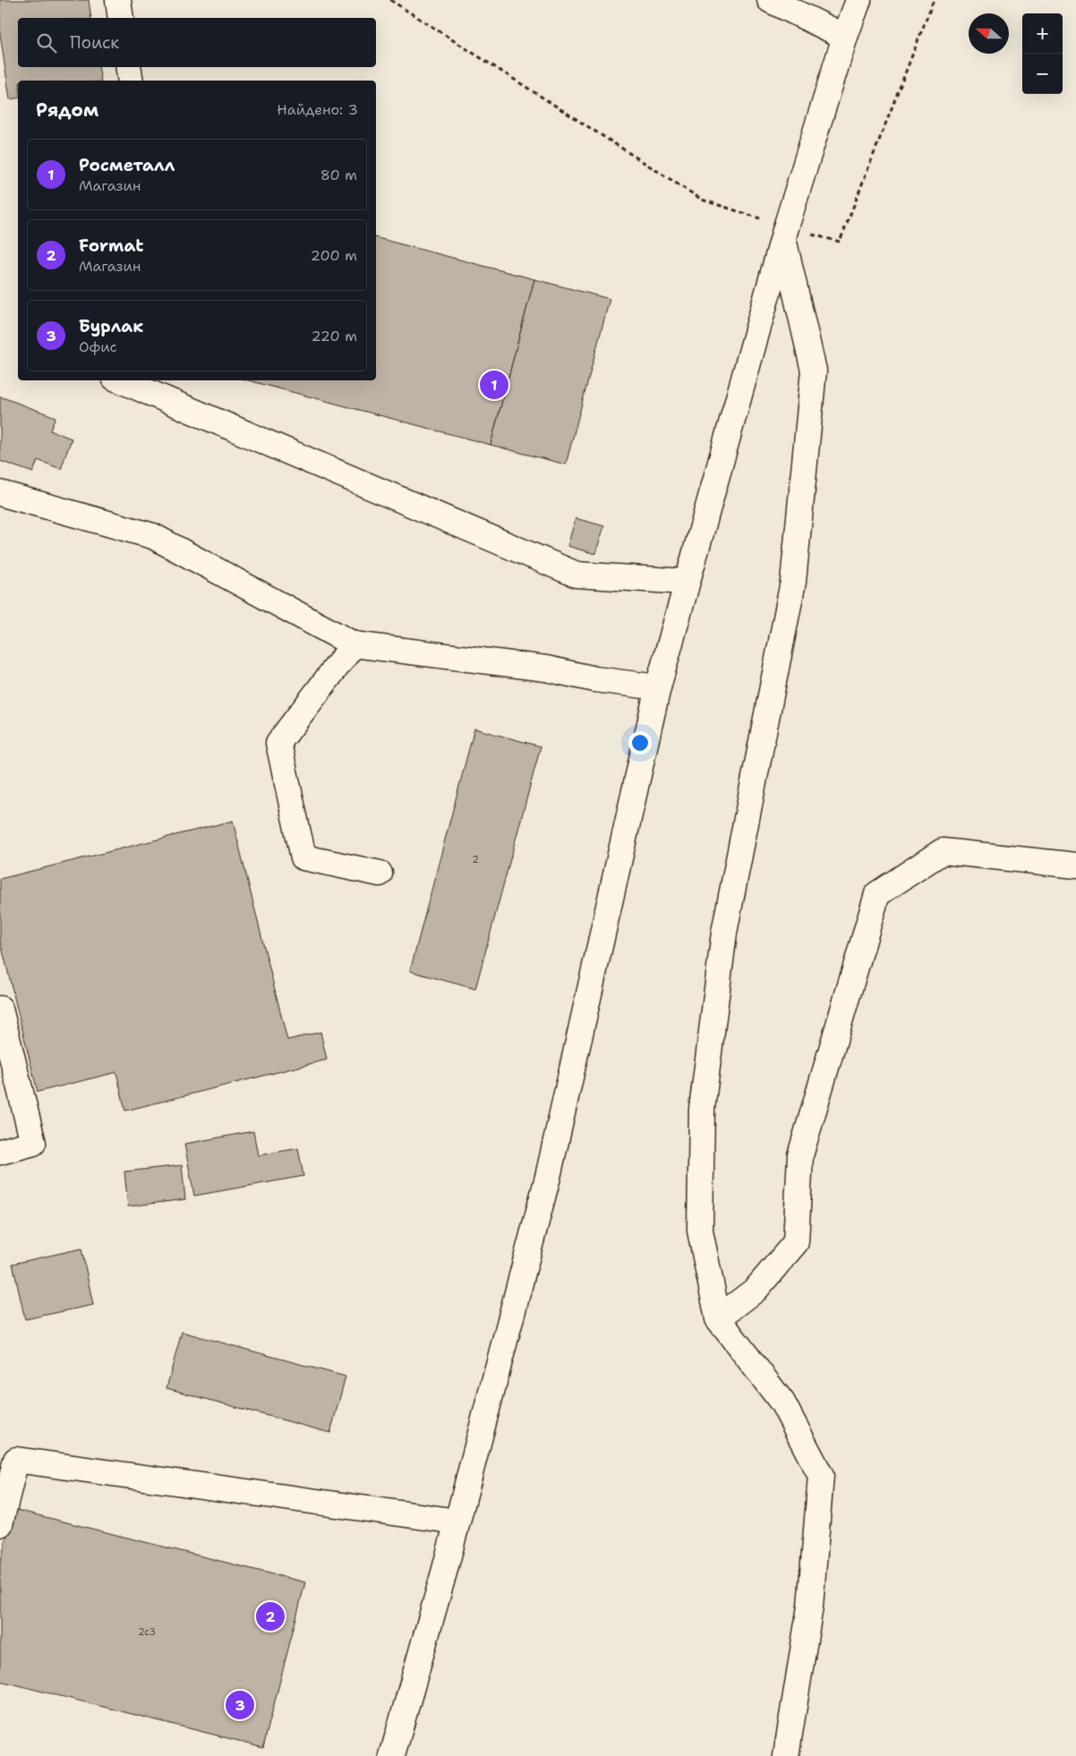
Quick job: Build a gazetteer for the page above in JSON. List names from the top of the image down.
{
  "house_numbers": ["2", "2с3"],
  "north": "left",
  "page": {
    "map_buttons": ["+", "−"],
    "search": "Поиск",
    "heading": ["Рядом", "Найдено: 3"],
    "list": [
      {
        "mark": "1",
        "name": "Росметалл",
        "note": "Магазин",
        "value": "80 m"
      },
      {
        "mark": "2",
        "name": "Format",
        "note": "Магазин",
        "value": "200 m"
      },
      {
        "mark": "3",
        "name": "Бурлак",
        "note": "Офис",
        "value": "220 m"
      }
    ],
    "pins": ["1", "2", "3"]
  }
}
